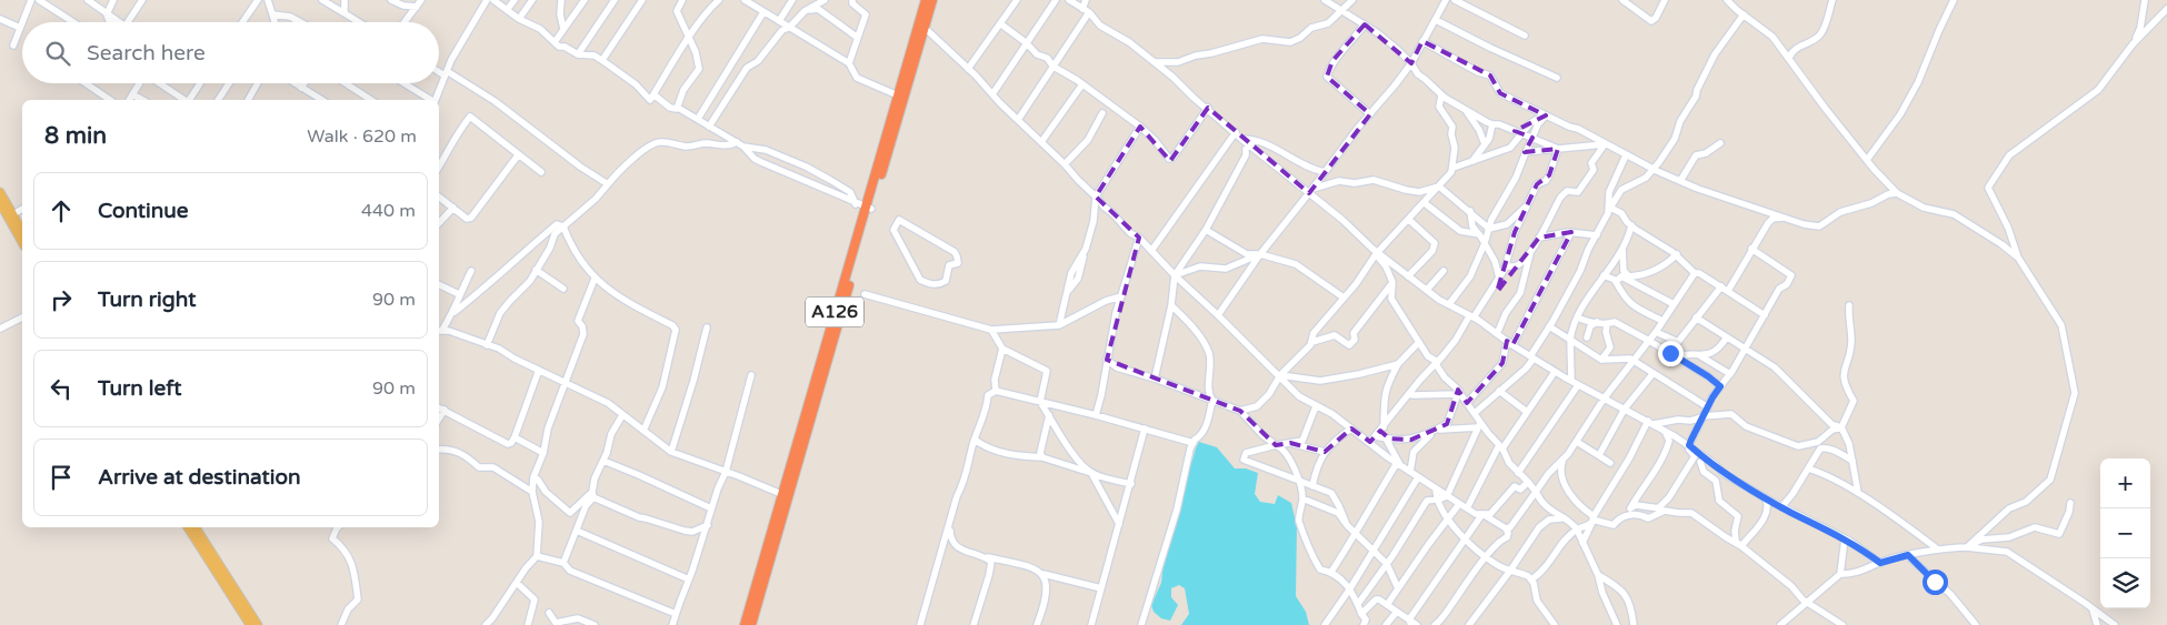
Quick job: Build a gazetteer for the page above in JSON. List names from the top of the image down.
{
  "streets": {
    "highway": ["A126"]
  },
  "page": {
    "search": "Search here",
    "heading": ["8 min", "Walk · 620 m"],
    "list": [
      ["Continue", "440 m"],
      ["Turn right", "90 m"],
      ["Turn left", "90 m"],
      "Arrive at destination"
    ],
    "map_buttons": ["+", "−"]
  }
}
